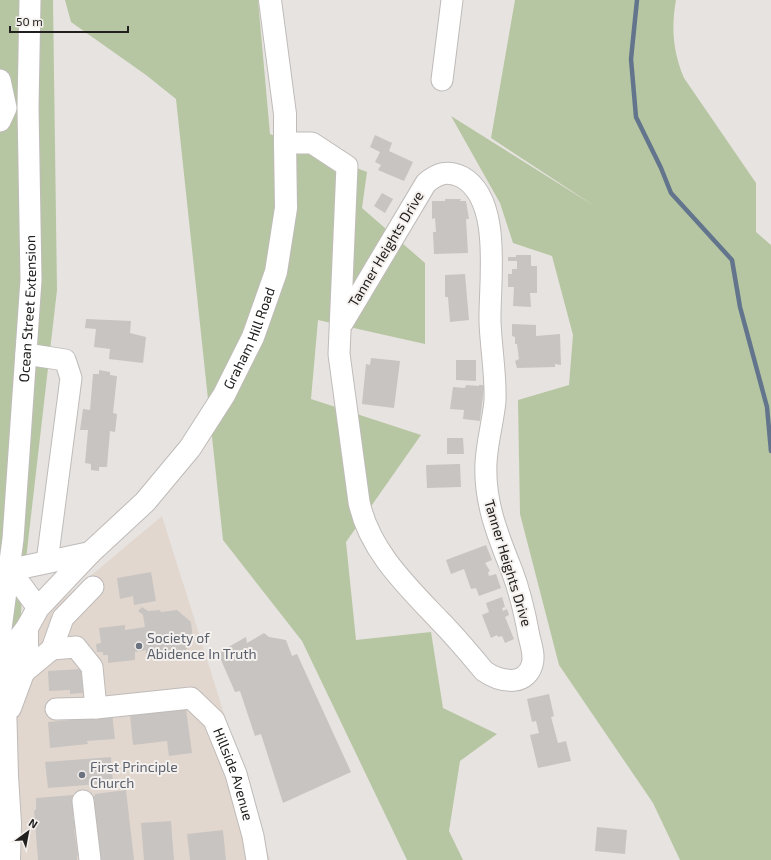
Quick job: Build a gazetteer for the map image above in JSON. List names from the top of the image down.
{
  "streets": {
    "main road": ["Graham Hill Road"],
    "street": ["Tanner Heights Drive", "Ocean Street Extension", "Hillside Avenue"]
  },
  "crossings": [
    ["Tanner Heights Drive", "Graham Hill Road"],
    ["Ocean Street Extension", "Graham Hill Road"]
  ],
  "places": ["Society of Abidence In Truth", "First Principle Church"],
  "scale_bar": "50 m",
  "north": "top right"
}
